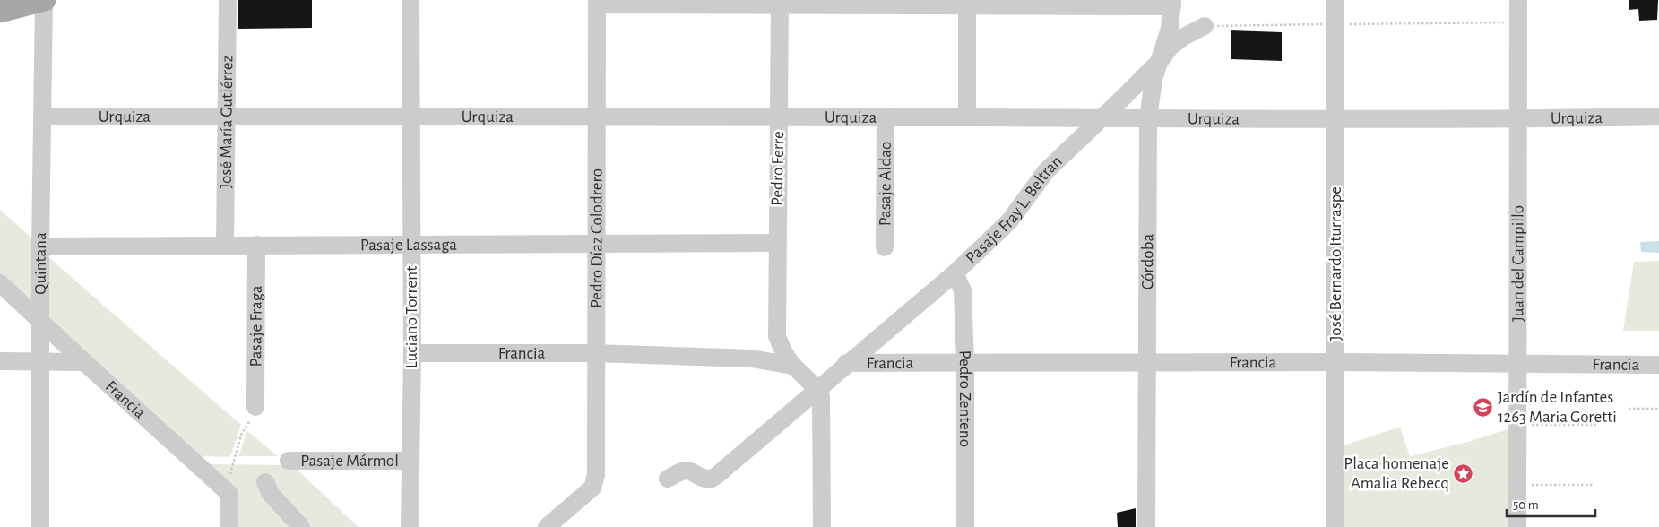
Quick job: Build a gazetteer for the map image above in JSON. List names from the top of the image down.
{
  "streets": {
    "street": [
      "Urquiza",
      "José María Gutiérrez",
      "Pedro Ferre",
      "Pasaje Aldao",
      "Pasaje Fray L. Beltran",
      "Pedro Díaz Colodrero",
      "Pasaje Lassaga",
      "Córdoba",
      "Quintana",
      "José Bernardo Iturraspe",
      "Juan del Campillo",
      "Luciano Torrent",
      "Pasaje Fraga",
      "Francia",
      "Pedro Zenteno",
      "Pasaje Mármol"
    ]
  },
  "crossings": [
    ["Urquiza", "José María Gutiérrez"],
    ["Urquiza", "Pedro Ferre"],
    ["Urquiza", "Pasaje Aldao"],
    ["Urquiza", "Pasaje Fray L. Beltran"],
    ["Urquiza", "Pedro Díaz Colodrero"],
    ["Urquiza", "Córdoba"],
    ["Urquiza", "Quintana"],
    ["Urquiza", "José Bernardo Iturraspe"],
    ["Urquiza", "Juan del Campillo"],
    ["Urquiza", "Luciano Torrent"],
    ["José María Gutiérrez", "Pasaje Lassaga"],
    ["Pedro Ferre", "Pasaje Fray L. Beltran"],
    ["Pedro Ferre", "Pasaje Lassaga"],
    ["Pedro Ferre", "Francia"],
    ["Pasaje Fray L. Beltran", "Córdoba"],
    ["Pasaje Fray L. Beltran", "Francia"],
    ["Pasaje Fray L. Beltran", "Pedro Zenteno"],
    ["Pedro Díaz Colodrero", "Pasaje Lassaga"],
    ["Pedro Díaz Colodrero", "Francia"],
    ["Pasaje Lassaga", "Quintana"],
    ["Pasaje Lassaga", "Luciano Torrent"],
    ["Pasaje Lassaga", "Pasaje Fraga"],
    ["Córdoba", "Francia"],
    ["Quintana", "Francia"],
    ["José Bernardo Iturraspe", "Francia"],
    ["Juan del Campillo", "Francia"],
    ["Luciano Torrent", "Francia"],
    ["Luciano Torrent", "Pasaje Mármol"],
    ["Francia", "Pedro Zenteno"]
  ],
  "places": {
    "school or university": ["Jardín de Infantes 1263 Maria Goretti"],
    "place": ["Placa homenaje Amalia Rebecq"]
  },
  "scale_bar": "50 m"
}
